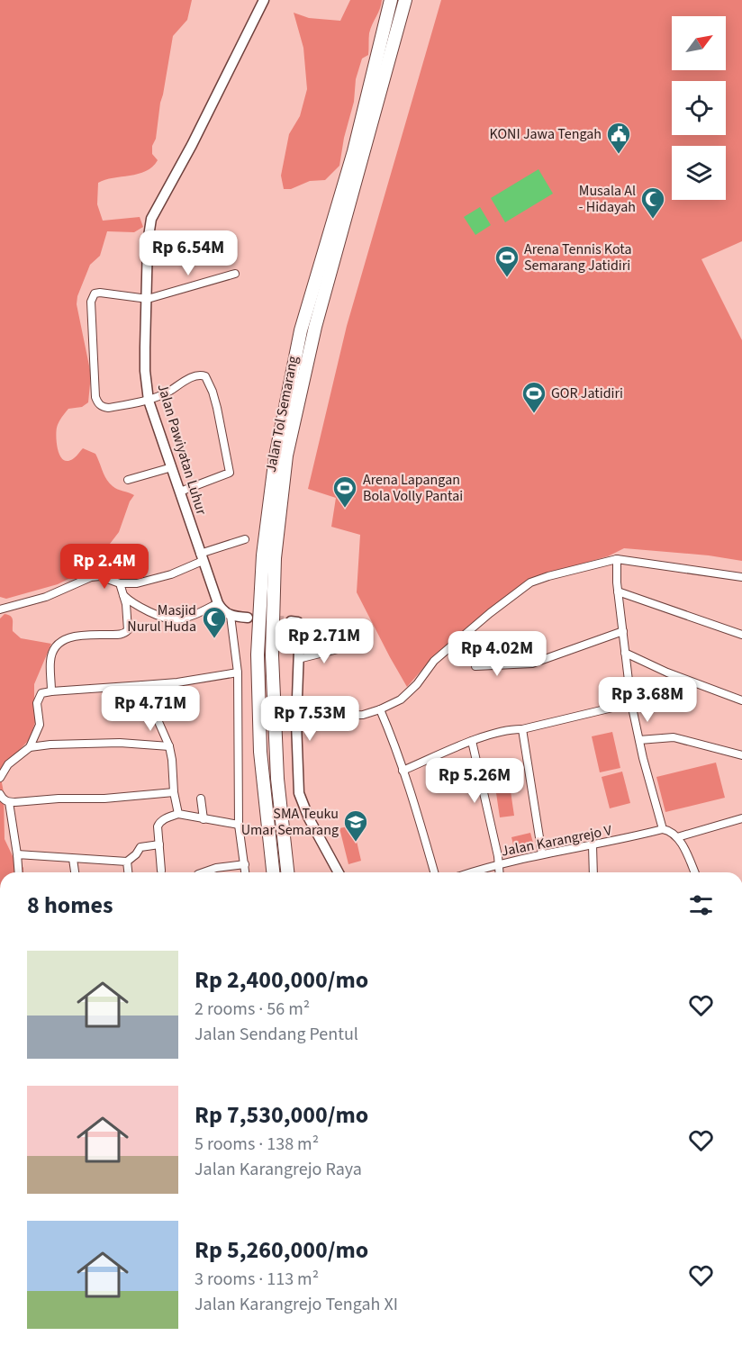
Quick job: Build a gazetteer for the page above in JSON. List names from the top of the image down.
{
  "streets": {
    "highway": ["Jalan Tol Semarang"],
    "main road": ["Jalan Pawiyatan Luhur"],
    "street": ["Jalan Karangrejo V"]
  },
  "places": {
    "public building": ["KONI Jawa Tengah"],
    "mosque": ["Musala Al - Hidayah", "Masjid Nurul Huda"],
    "sports": ["Arena Tennis Kota Semarang Jatidiri", "GOR Jatidiri", "Arena Lapangan Bola Volly Pantai"],
    "school or university": ["SMA Teuku Umar Semarang"]
  },
  "north": "top right",
  "page": {
    "price": [
      "Rp 6.54M",
      "Rp 2.4M",
      "Rp 2.71M",
      "Rp 4.02M",
      "Rp 3.68M",
      "Rp 4.71M",
      "Rp 7.53M",
      "Rp 5.26M"
    ],
    "heading": "8 homes",
    "list": [
      {
        "name": "Rp 2,400,000/mo",
        "note": "2 rooms · 56 m² · Jalan Sendang Pentul"
      },
      {
        "name": "Rp 7,530,000/mo",
        "note": "5 rooms · 138 m² · Jalan Karangrejo Raya"
      },
      {
        "name": "Rp 5,260,000/mo",
        "note": "3 rooms · 113 m² · Jalan Karangrejo Tengah XI"
      }
    ]
  }
}
